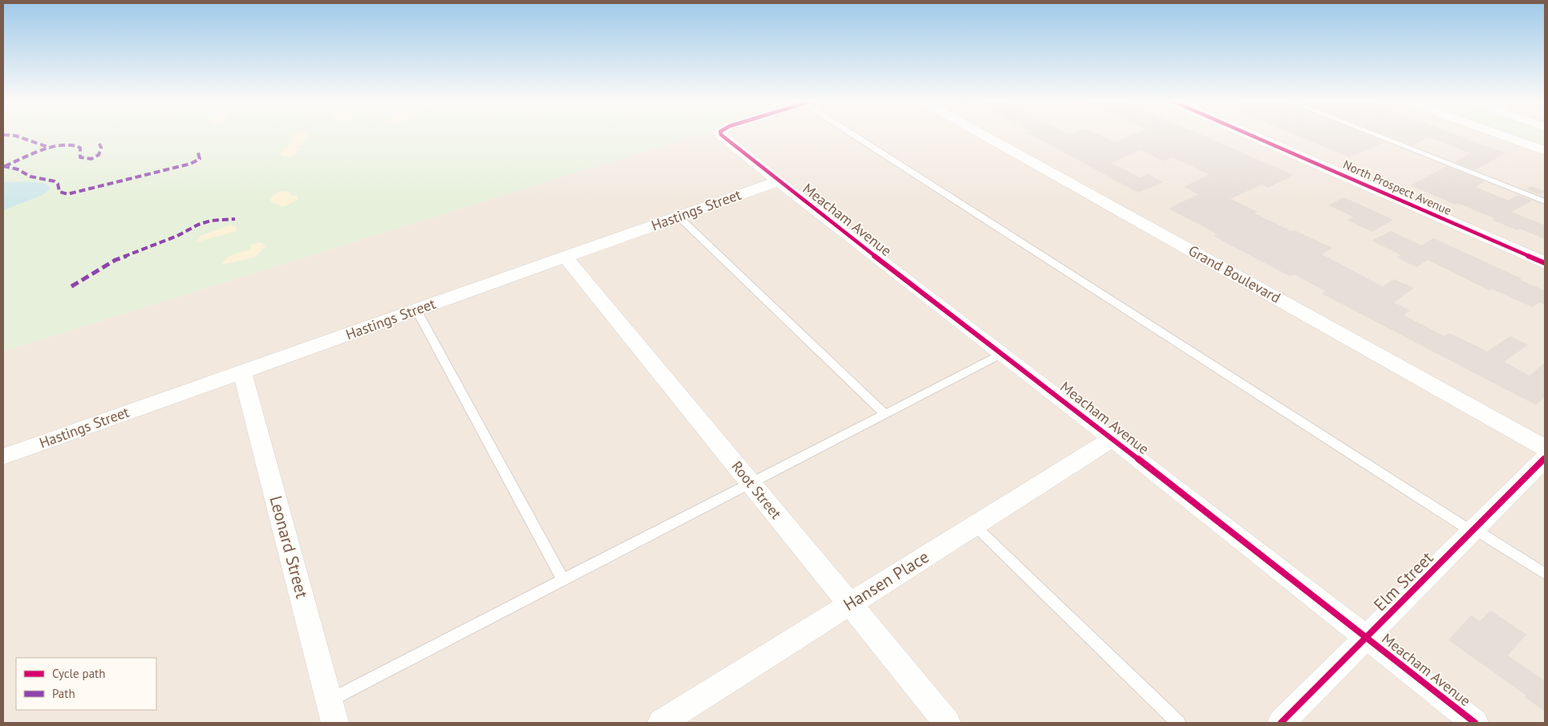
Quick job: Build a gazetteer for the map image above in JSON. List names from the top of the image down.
{
  "streets": {
    "street": [
      "North Prospect Avenue",
      "Hastings Street",
      "Meacham Avenue",
      "Grand Boulevard",
      "Root Street",
      "Leonard Street",
      "Hansen Place",
      "Elm Street"
    ]
  },
  "crossings": [
    ["Hastings Street", "Meacham Avenue"],
    ["Hastings Street", "Root Street"],
    ["Hastings Street", "Leonard Street"],
    ["Meacham Avenue", "Hansen Place"],
    ["Meacham Avenue", "Elm Street"],
    ["Root Street", "Hansen Place"]
  ],
  "legend": ["Cycle path", "Path"]
}
